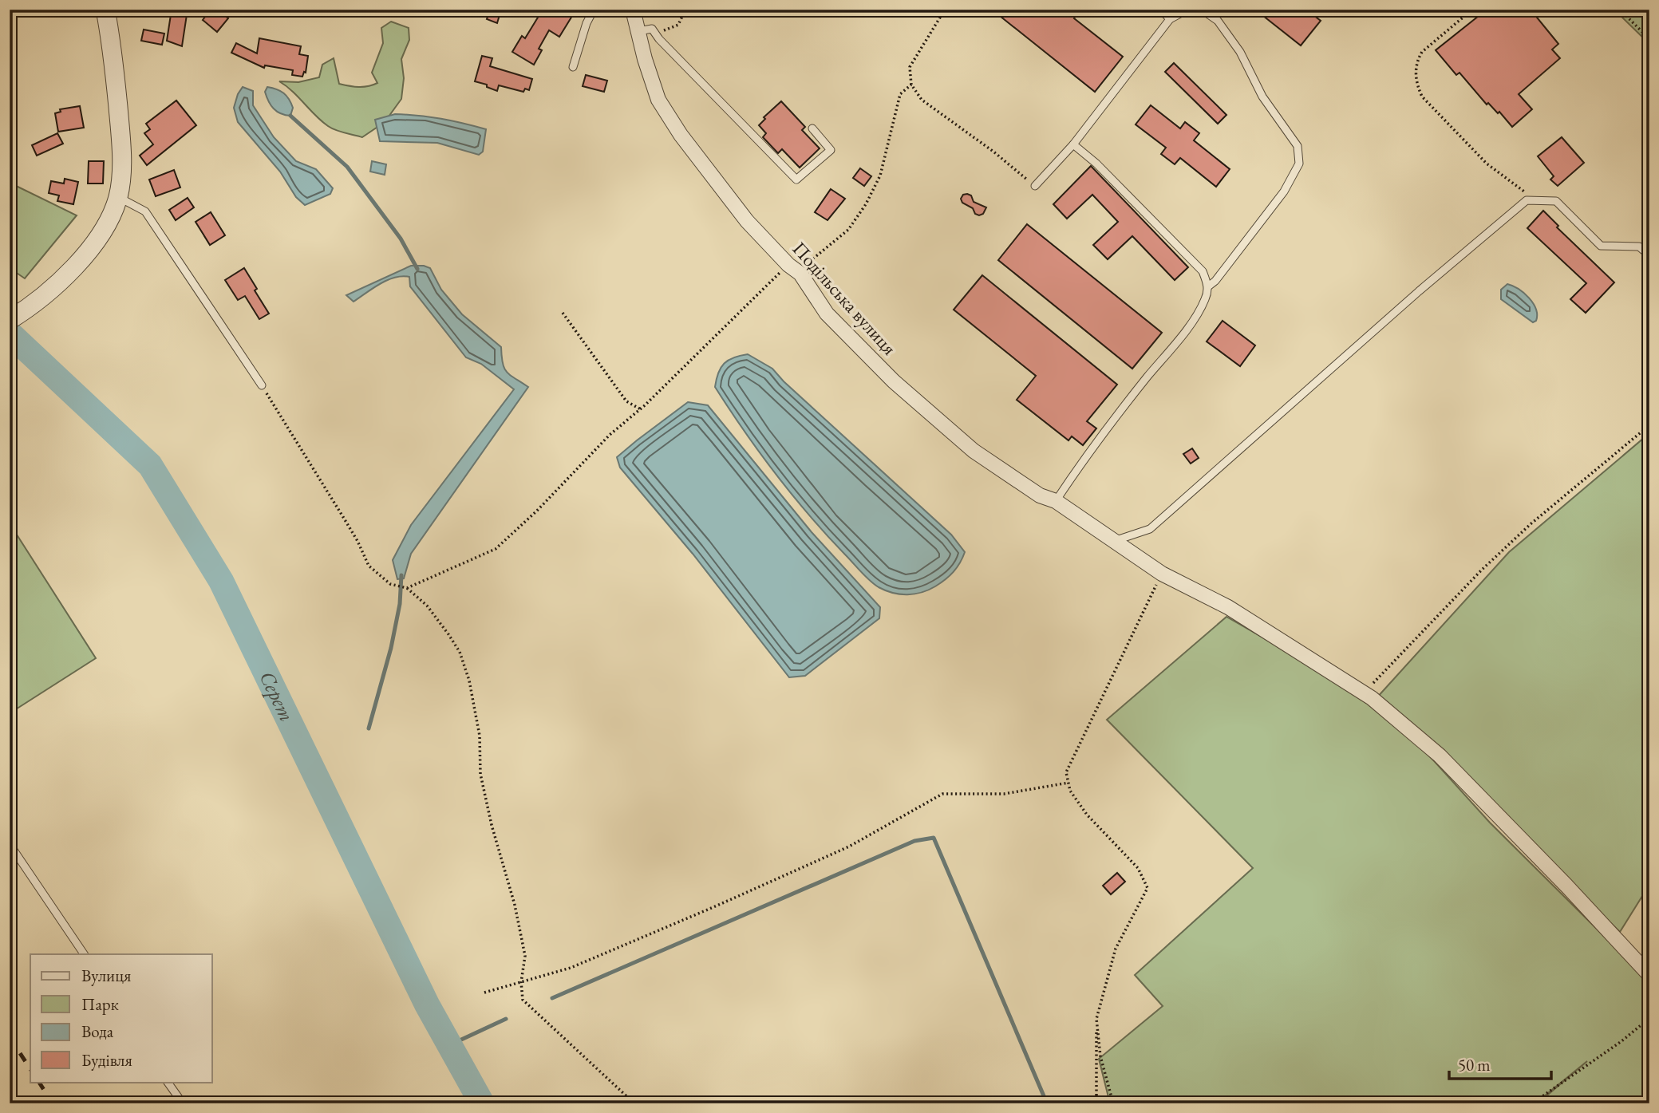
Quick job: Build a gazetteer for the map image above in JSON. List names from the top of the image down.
{
  "streets": {
    "street": ["Подільська вулиця"]
  },
  "water": ["Серет"],
  "legend": [
    "Вулиця",
    "Парк",
    "Вода",
    "Будівля"
  ],
  "scale_bar": "50 m"
}
